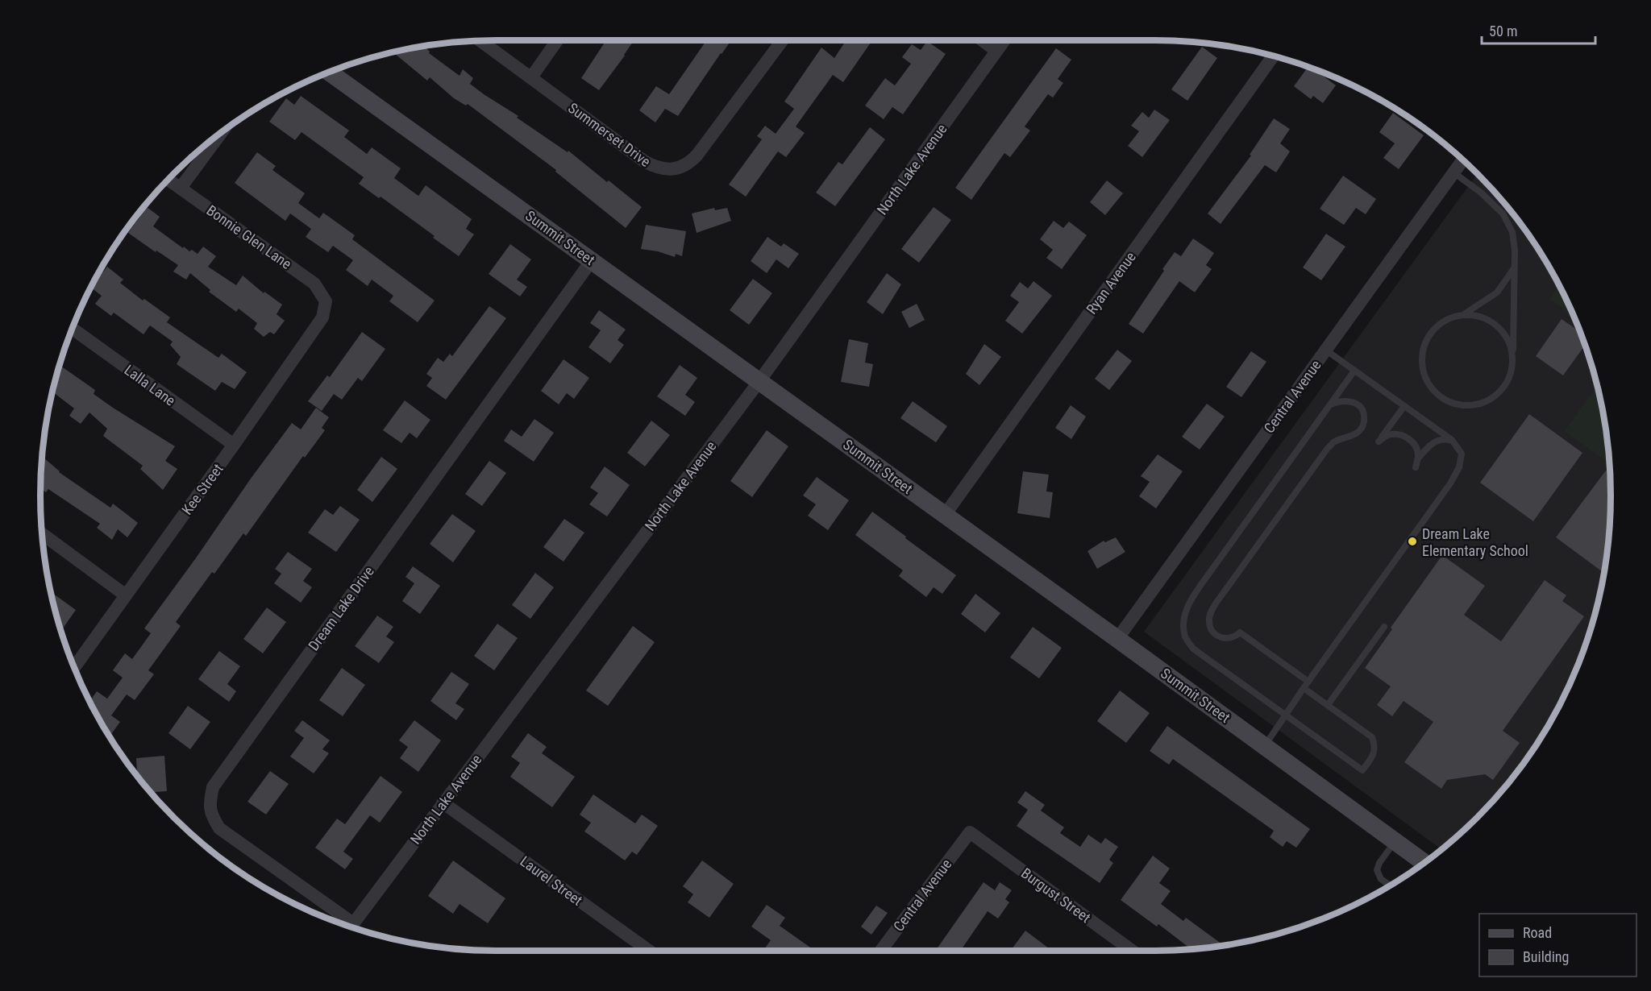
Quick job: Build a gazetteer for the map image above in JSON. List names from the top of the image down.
{
  "streets": {
    "street": [
      "Summerset Drive",
      "North Lake Avenue",
      "Bonnie Glen Lane",
      "Summit Street",
      "Ryan Avenue",
      "Lalla Lane",
      "Central Avenue",
      "Kee Street",
      "Dream Lake Drive",
      "Laurel Street",
      "Burgust Street"
    ]
  },
  "crossings": [
    ["North Lake Avenue", "Summit Street"],
    ["North Lake Avenue", "Laurel Street"],
    ["Bonnie Glen Lane", "Kee Street"],
    ["Summit Street", "Ryan Avenue"],
    ["Summit Street", "Central Avenue"],
    ["Summit Street", "Dream Lake Drive"],
    ["Lalla Lane", "Kee Street"],
    ["Central Avenue", "Burgust Street"]
  ],
  "places": ["Dream Lake Elementary School"],
  "legend": ["Road", "Building"],
  "scale_bar": "50 m"
}
